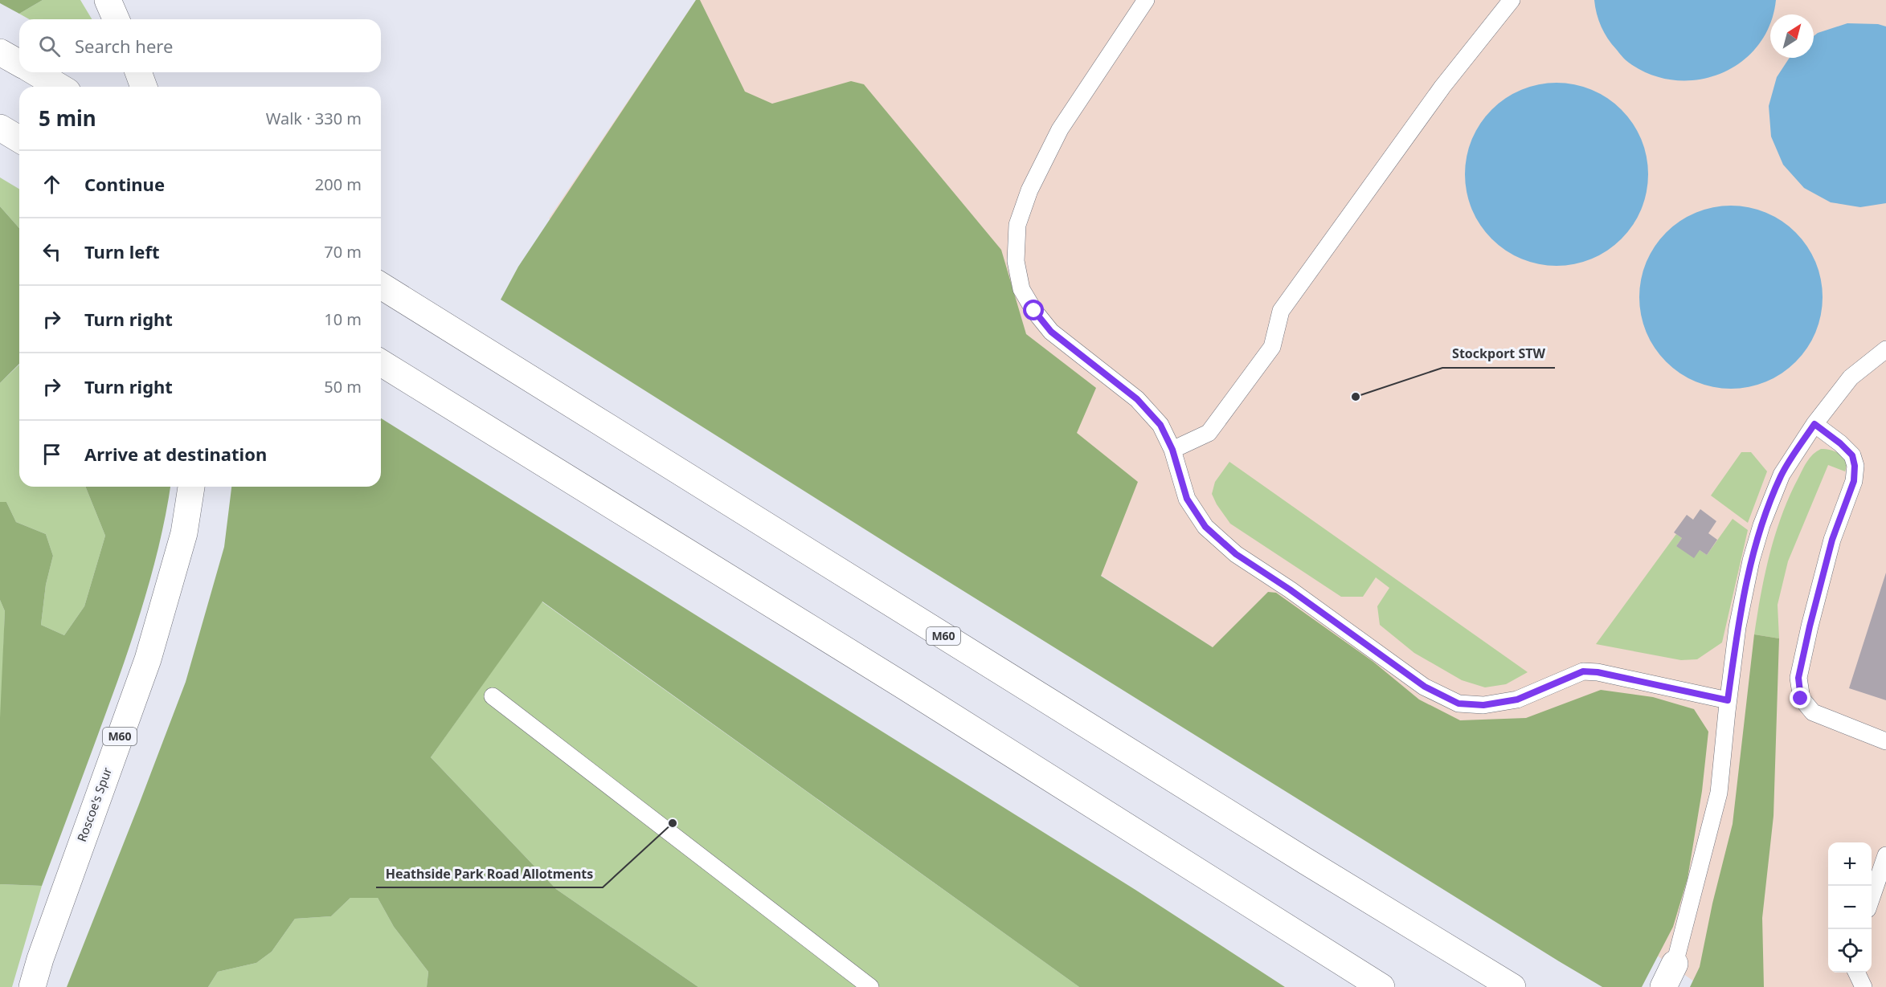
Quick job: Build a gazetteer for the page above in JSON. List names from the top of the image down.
{
  "streets": {
    "highway": ["M60", "Roscoe's Spur"]
  },
  "places": ["Stockport STW", "Heathside Park Road Allotments"],
  "north": "top right",
  "page": {
    "search": "Search here",
    "heading": ["5 min", "Walk · 330 m"],
    "list": [
      ["Continue", "200 m"],
      ["Turn left", "70 m"],
      ["Turn right", "10 m"],
      ["Turn right", "50 m"],
      "Arrive at destination"
    ],
    "map_buttons": ["+", "−"]
  }
}
